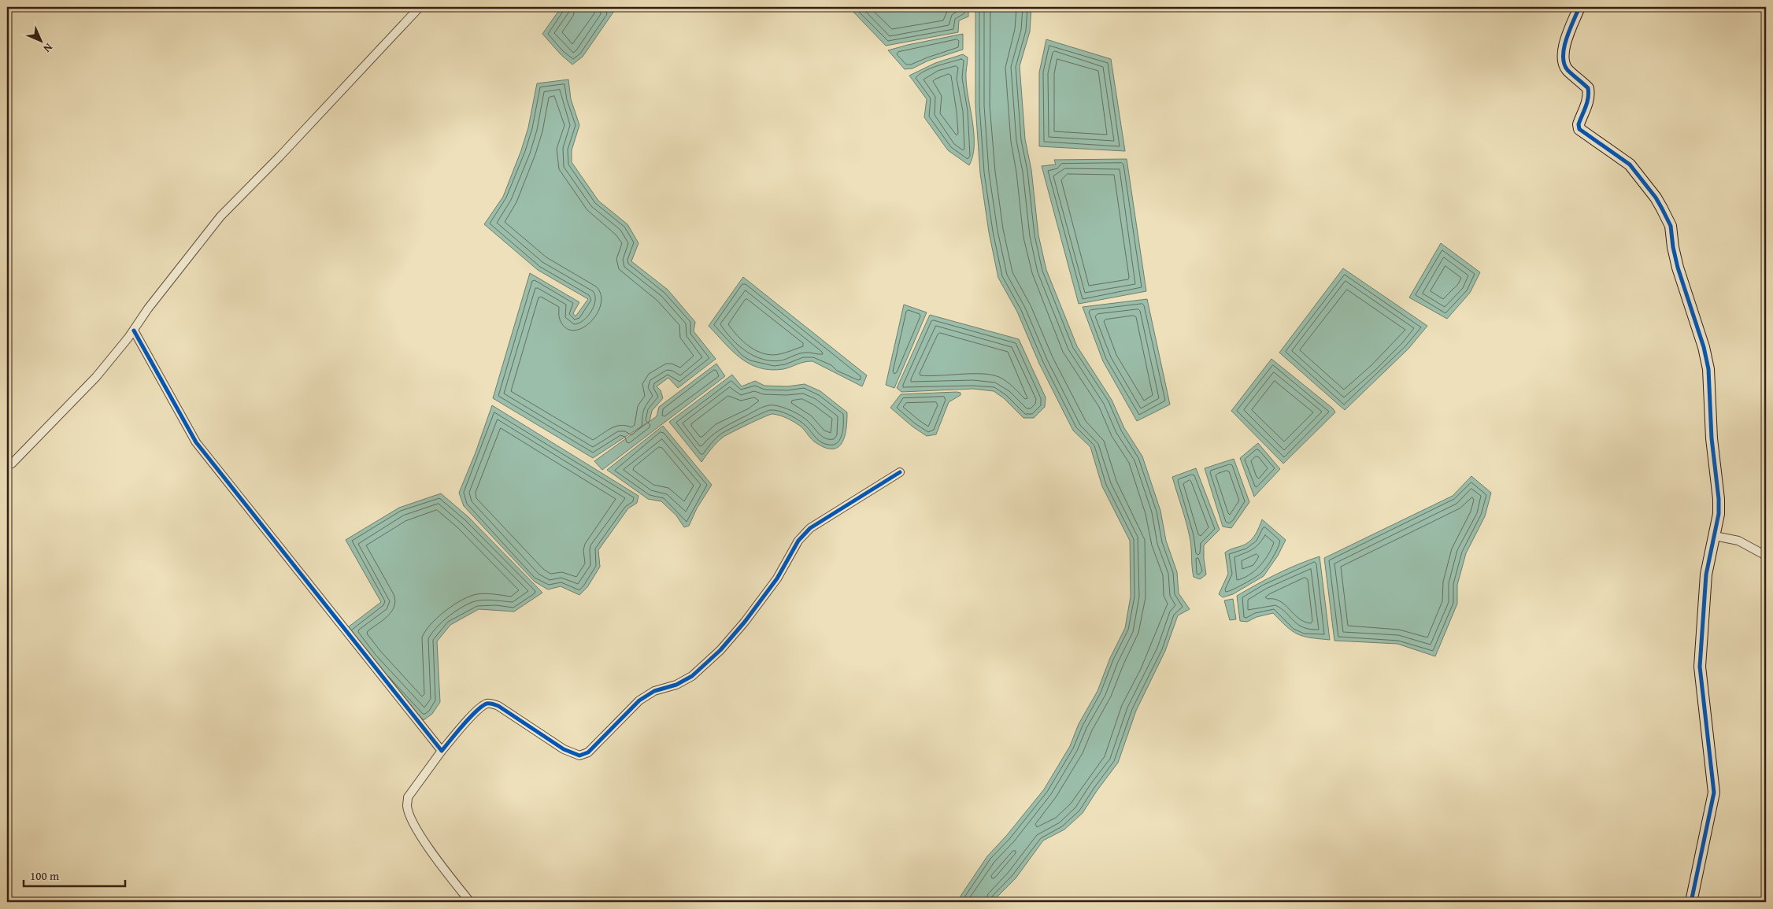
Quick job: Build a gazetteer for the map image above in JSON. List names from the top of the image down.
{
  "scale_bar": "100 m",
  "north": "bottom right"
}
